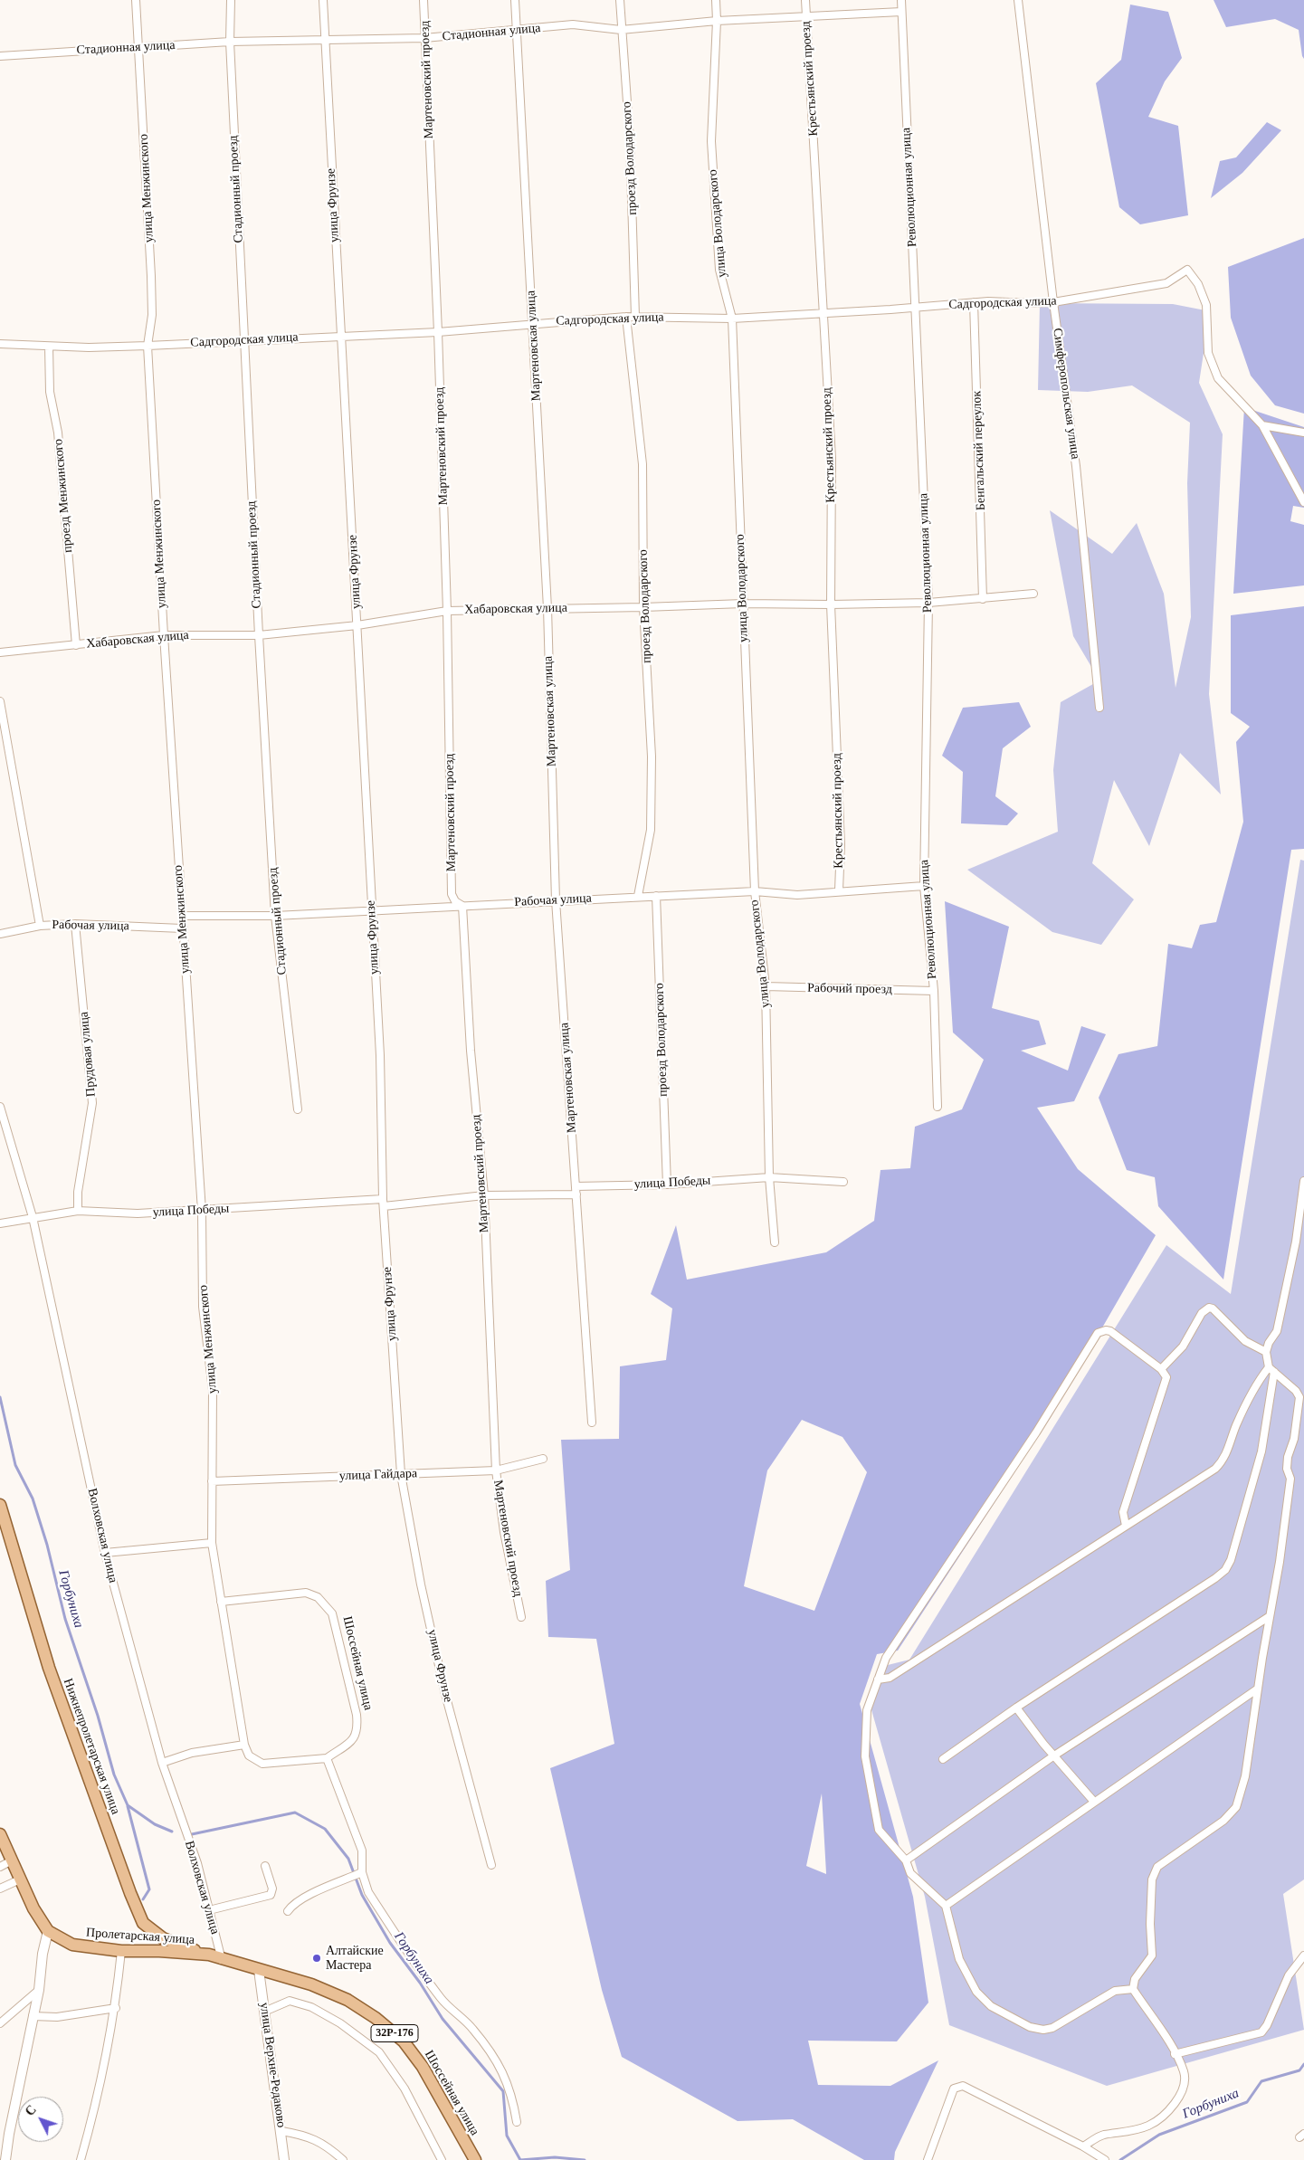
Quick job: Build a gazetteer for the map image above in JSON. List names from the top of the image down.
{
  "streets": {
    "main road": [
      "Шоссейная улица",
      "Нижнепролетарская улица",
      "Пролетарская улица",
      "32Р-176"
    ],
    "street": [
      "Стадионная улица",
      "Крестьянский проезд",
      "Мартеновский проезд",
      "проезд Володарского",
      "Революционная улица",
      "улица Менжинского",
      "Стадионный проезд",
      "улица Фрунзе",
      "улица Володарского",
      "Садгородская улица",
      "Мартеновская улица",
      "Симферопольская улица",
      "Бенгальский переулок",
      "проезд Менжинского",
      "Хабаровская улица",
      "Рабочая улица",
      "Рабочий проезд",
      "Прудовая улица",
      "улица Победы",
      "улица Гайдара",
      "Волховская улица",
      "улица Верхне-Редаково"
    ]
  },
  "crossings": [
    ["Стадионная улица", "Крестьянский проезд"],
    ["Стадионная улица", "Мартеновский проезд"],
    ["Стадионная улица", "проезд Володарского"],
    ["Стадионная улица", "Революционная улица"],
    ["Стадионная улица", "улица Менжинского"],
    ["Стадионная улица", "Стадионный проезд"],
    ["Стадионная улица", "улица Фрунзе"],
    ["Стадионная улица", "улица Володарского"],
    ["Стадионная улица", "Мартеновская улица"],
    ["Крестьянский проезд", "Садгородская улица"],
    ["Крестьянский проезд", "Хабаровская улица"],
    ["Крестьянский проезд", "Рабочая улица"],
    ["Мартеновский проезд", "Садгородская улица"],
    ["Мартеновский проезд", "Хабаровская улица"],
    ["Мартеновский проезд", "Рабочая улица"],
    ["Мартеновский проезд", "улица Победы"],
    ["Мартеновский проезд", "улица Гайдара"],
    ["проезд Володарского", "Садгородская улица"],
    ["проезд Володарского", "Хабаровская улица"],
    ["проезд Володарского", "Рабочая улица"],
    ["проезд Володарского", "улица Победы"],
    ["Революционная улица", "Садгородская улица"],
    ["Революционная улица", "Хабаровская улица"],
    ["Революционная улица", "Рабочая улица"],
    ["Революционная улица", "Рабочий проезд"],
    ["улица Менжинского", "Садгородская улица"],
    ["улица Менжинского", "Хабаровская улица"],
    ["улица Менжинского", "Рабочая улица"],
    ["улица Менжинского", "улица Победы"],
    ["улица Менжинского", "улица Гайдара"],
    ["улица Менжинского", "Шоссейная улица"],
    ["Стадионный проезд", "Садгородская улица"],
    ["Стадионный проезд", "Хабаровская улица"],
    ["Стадионный проезд", "Рабочая улица"],
    ["улица Фрунзе", "Садгородская улица"],
    ["улица Фрунзе", "Хабаровская улица"],
    ["улица Фрунзе", "Рабочая улица"],
    ["улица Фрунзе", "улица Победы"],
    ["улица Фрунзе", "улица Гайдара"],
    ["улица Володарского", "Садгородская улица"],
    ["улица Володарского", "Хабаровская улица"],
    ["улица Володарского", "Рабочая улица"],
    ["улица Володарского", "Рабочий проезд"],
    ["улица Володарского", "улица Победы"],
    ["Садгородская улица", "Мартеновская улица"],
    ["Садгородская улица", "Симферопольская улица"],
    ["Садгородская улица", "Бенгальский переулок"],
    ["Садгородская улица", "проезд Менжинского"],
    ["Мартеновская улица", "Хабаровская улица"],
    ["Мартеновская улица", "Рабочая улица"],
    ["Мартеновская улица", "улица Победы"],
    ["Бенгальский переулок", "Хабаровская улица"],
    ["проезд Менжинского", "Хабаровская улица"],
    ["Рабочая улица", "Прудовая улица"],
    ["Прудовая улица", "улица Победы"],
    ["улица Победы", "Волховская улица"],
    ["Волховская улица", "Пролетарская улица"],
    ["Шоссейная улица", "Пролетарская улица"],
    ["Шоссейная улица", "улица Верхне-Редаково"],
    ["Нижнепролетарская улица", "Пролетарская улица"],
    ["Пролетарская улица", "улица Верхне-Редаково"]
  ],
  "water": ["Горбуниха"],
  "places": ["Алтайские Мастера"],
  "north": "top left"
}
